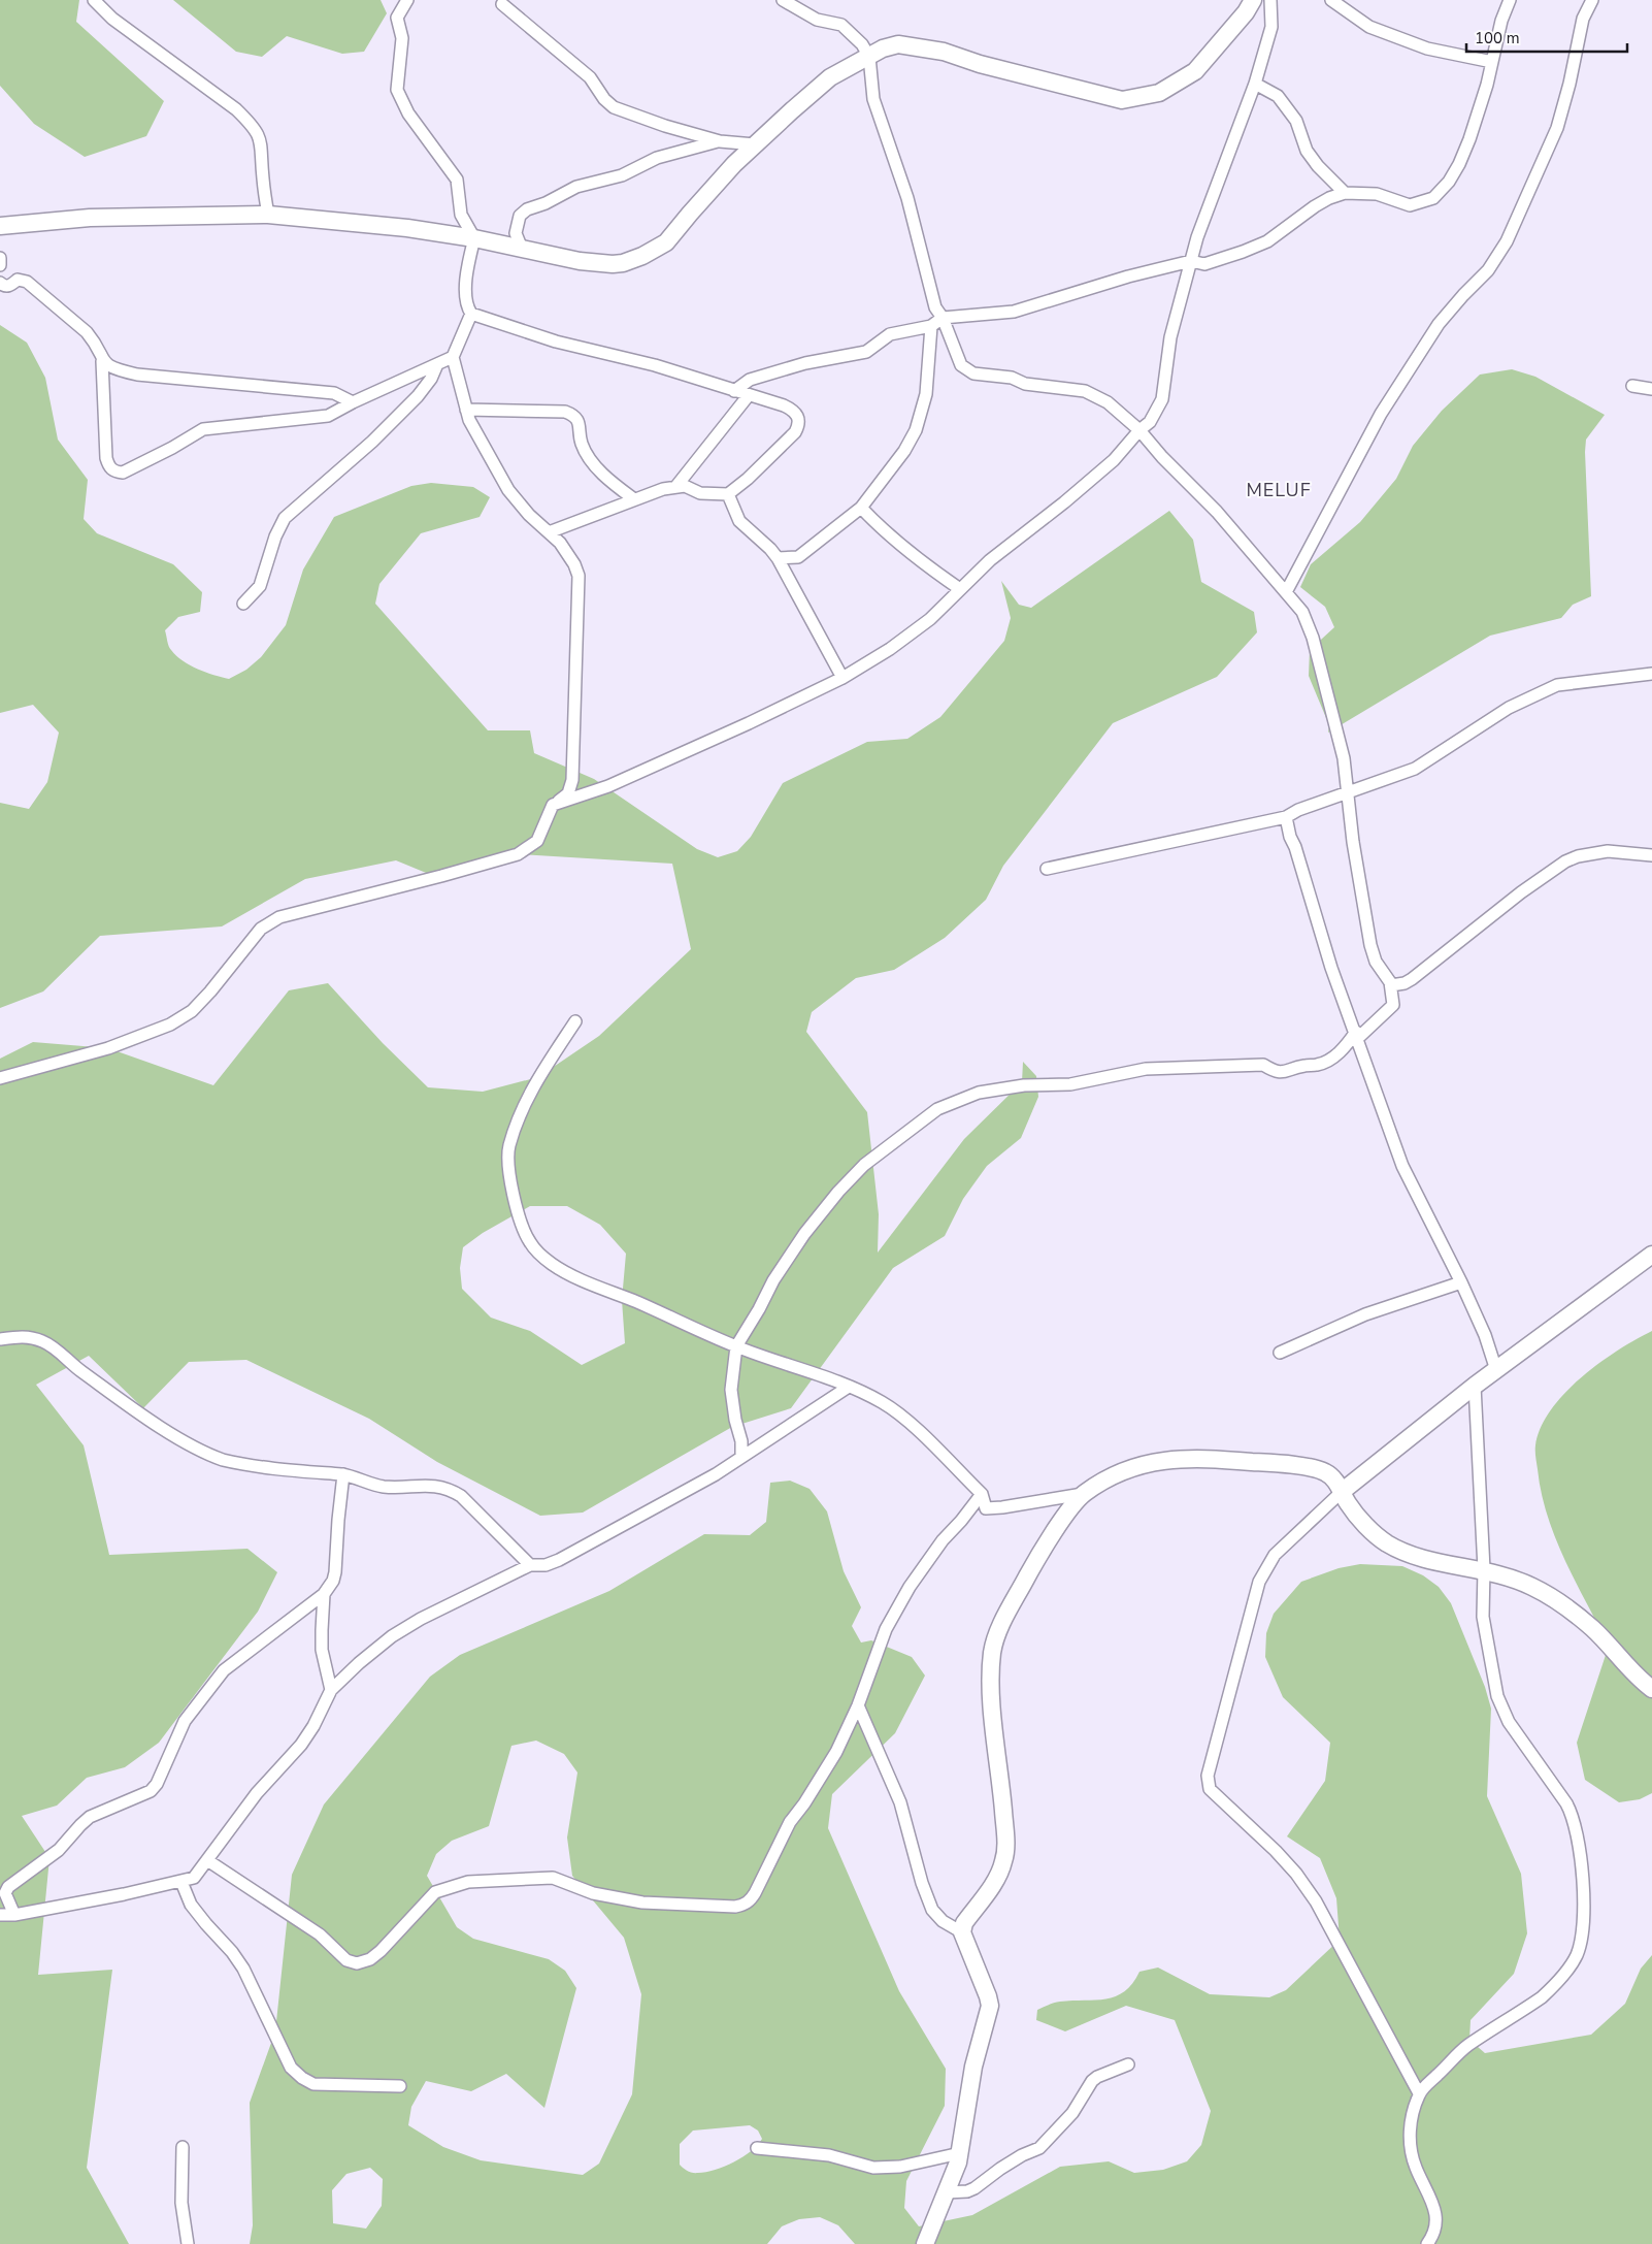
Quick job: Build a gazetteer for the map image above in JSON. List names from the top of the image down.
{
  "districts": ["MELUF"],
  "scale_bar": "100 m"
}
